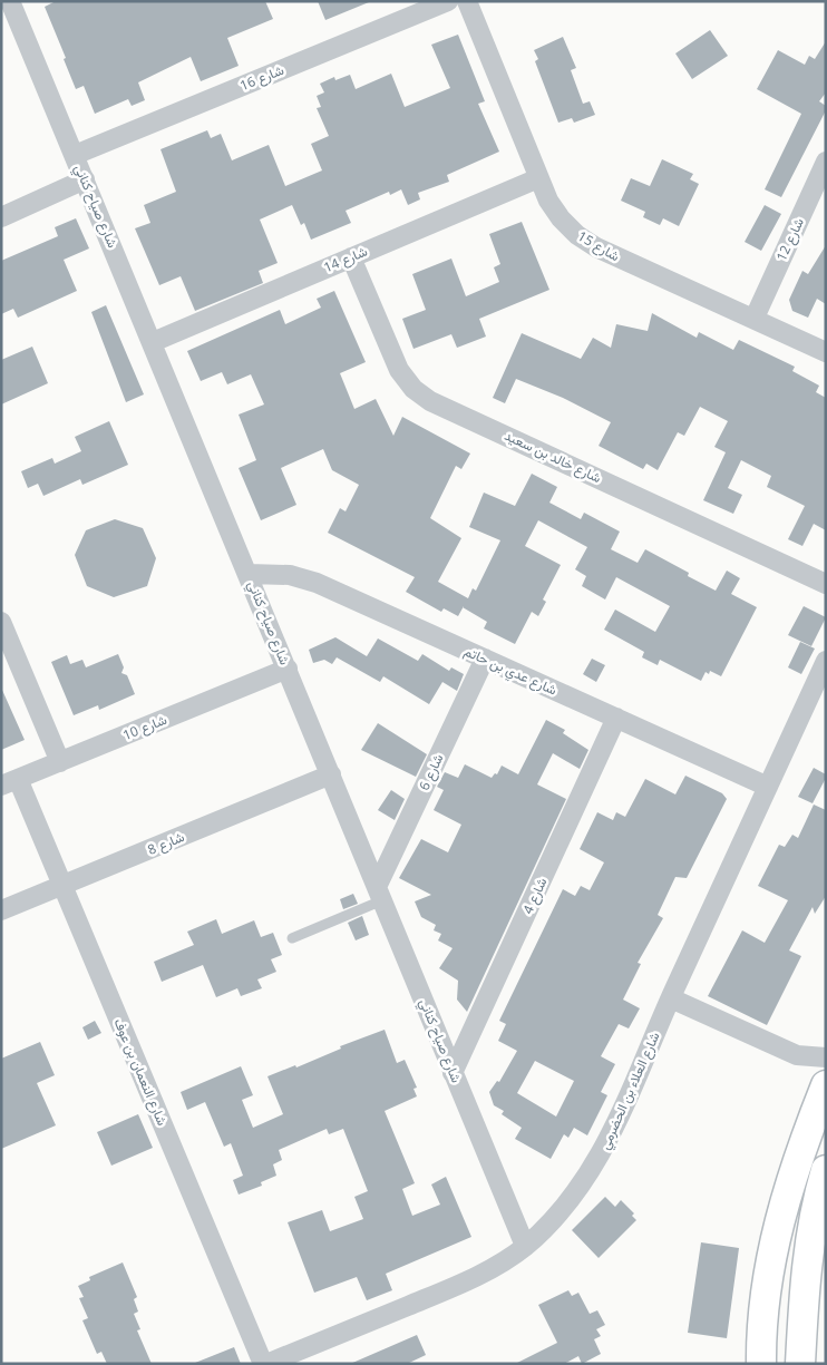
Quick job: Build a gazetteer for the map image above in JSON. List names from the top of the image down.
{
  "streets": {
    "street": [
      "شارع 16",
      "شارع صياح كناني",
      "شارع 12",
      "شارع 15",
      "شارع 14",
      "شارع خالد بن سعيد",
      "شارع عدي بن حاتم",
      "شارع 10",
      "شارع 6",
      "شارع 8",
      "شارع 4",
      "شارع النعمان بن عوف",
      "شارع العلاء بن الحضرمي"
    ]
  },
  "crossings": [
    ["شارع 16", "شارع صياح كناني"],
    ["شارع صياح كناني", "شارع 14"],
    ["شارع صياح كناني", "شارع عدي بن حاتم"],
    ["شارع صياح كناني", "شارع 10"],
    ["شارع صياح كناني", "شارع 6"],
    ["شارع صياح كناني", "شارع 8"],
    ["شارع صياح كناني", "شارع 4"],
    ["شارع صياح كناني", "شارع العلاء بن الحضرمي"],
    ["شارع 12", "شارع 15"],
    ["شارع 15", "شارع 14"],
    ["شارع 14", "شارع خالد بن سعيد"],
    ["شارع عدي بن حاتم", "شارع 6"],
    ["شارع عدي بن حاتم", "شارع 4"],
    ["شارع عدي بن حاتم", "شارع العلاء بن الحضرمي"],
    ["شارع 10", "شارع النعمان بن عوف"],
    ["شارع 8", "شارع النعمان بن عوف"],
    ["شارع النعمان بن عوف", "شارع العلاء بن الحضرمي"]
  ]
}
